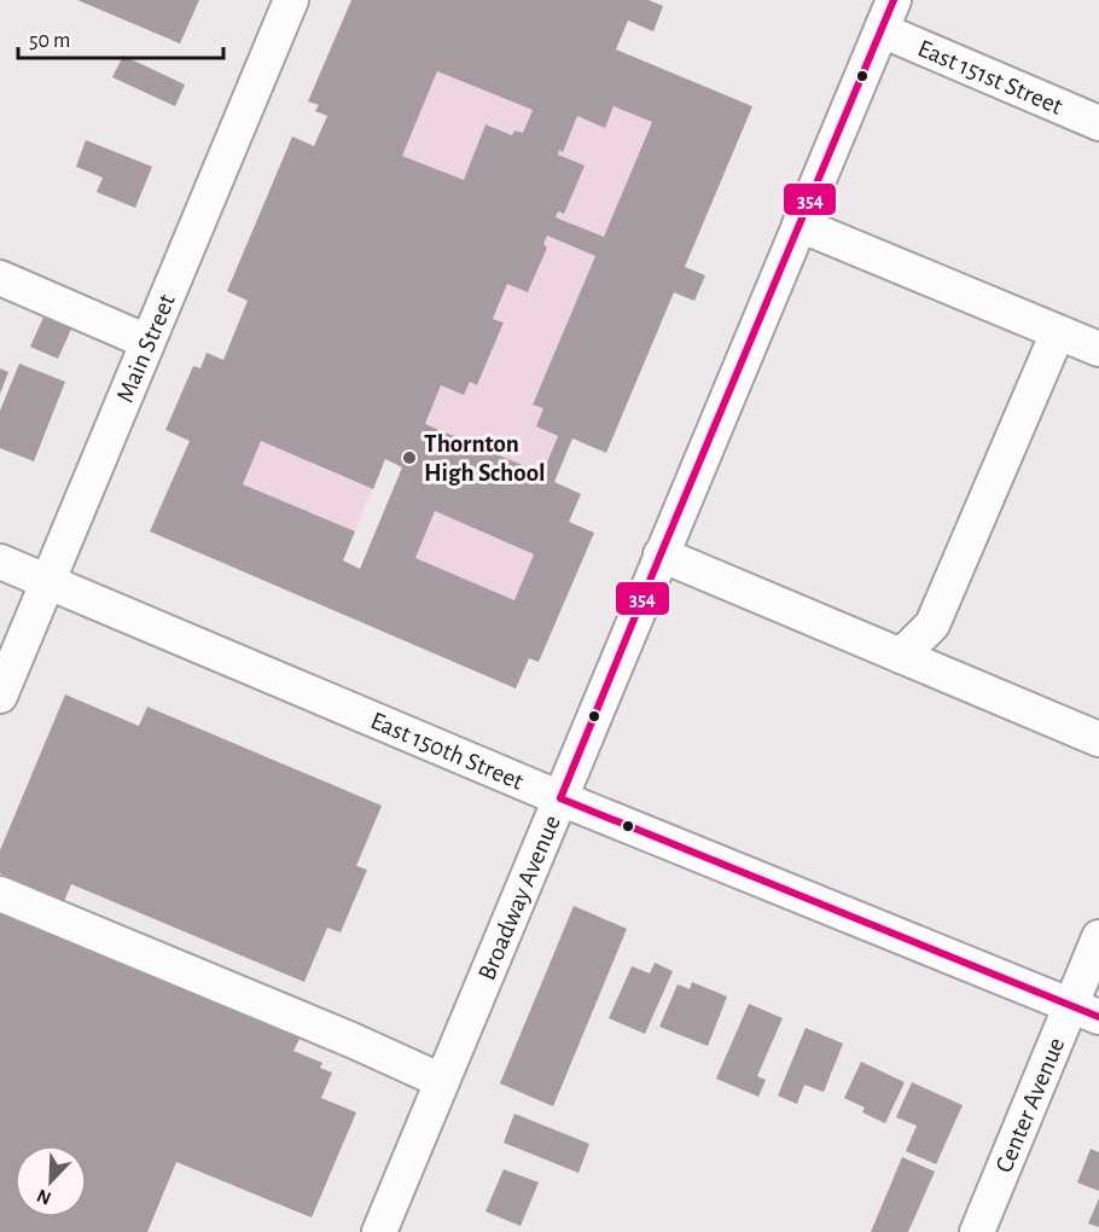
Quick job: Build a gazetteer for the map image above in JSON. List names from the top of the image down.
{
  "streets": {
    "street": [
      "East 151st Street",
      "Main Street",
      "East 150th Street",
      "Broadway Avenue",
      "Center Avenue"
    ]
  },
  "crossings": [
    ["East 151st Street", "Broadway Avenue"],
    ["Main Street", "East 150th Street"],
    ["East 150th Street", "Broadway Avenue"],
    ["East 150th Street", "Center Avenue"]
  ],
  "places": ["Thornton High School"],
  "lines": ["transit line 354"],
  "scale_bar": "50 m",
  "north": "bottom left"
}
